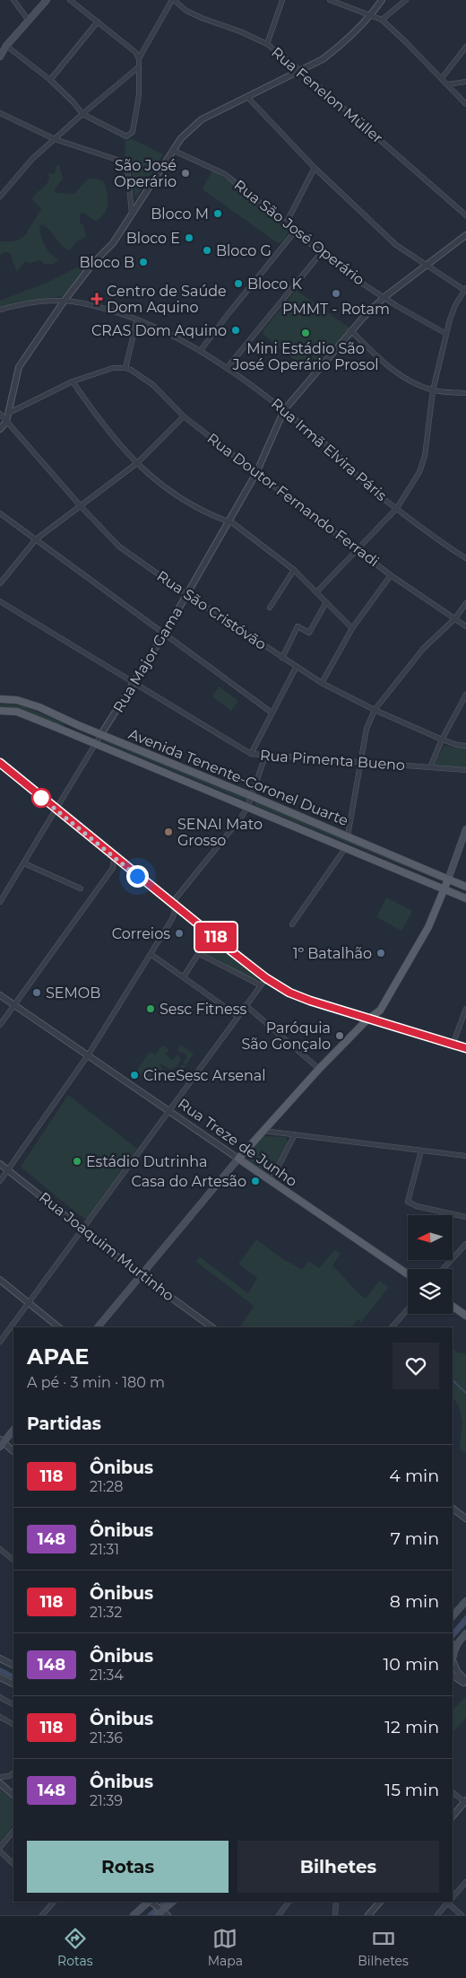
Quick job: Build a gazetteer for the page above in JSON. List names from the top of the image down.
{
  "streets": {
    "main road": ["Avenida Tenente-Coronel Duarte", "Rua Treze de Junho"],
    "street": [
      "Rua Fenelon Müller",
      "Rua São José Operário",
      "Rua Irmã Elvira Páris",
      "Rua Doutor Fernando Ferradi",
      "Rua São Cristóvão",
      "Rua Major Gama",
      "Rua Pimenta Bueno",
      "Rua Joaquim Murtinho"
    ]
  },
  "crossings": [
    ["Rua São José Operário", "Rua Major Gama"],
    ["Rua Irmã Elvira Páris", "Rua Major Gama"],
    ["Rua Doutor Fernando Ferradi", "Rua Major Gama"],
    ["Rua São Cristóvão", "Rua Major Gama"],
    ["Rua Major Gama", "Rua Pimenta Bueno"],
    ["Rua Major Gama", "Avenida Tenente-Coronel Duarte"]
  ],
  "places": {
    "other": [
      "São José Operário",
      "Bloco M",
      "Bloco E",
      "Bloco G",
      "Bloco B",
      "Bloco K",
      "PMMT - Rotam",
      "CRAS Dom Aquino",
      "Mini Estádio São José Operário Prosol",
      "SENAI Mato Grosso",
      "Correios",
      "1º Batalhão",
      "SEMOB",
      "Sesc Fitness",
      "Paróquia São Gonçalo",
      "CineSesc Arsenal",
      "Estádio Dutrinha",
      "Casa do Artesão"
    ],
    "health": ["Centro de Saúde Dom Aquino"]
  },
  "lines": ["bus line 118"],
  "north": "left",
  "page": {
    "on_map": "118",
    "heading": [
      ["APAE", "A pé · 3 min · 180 m"],
      "Partidas"
    ],
    "list": [
      {
        "mark": "118",
        "name": "Ônibus",
        "note": "21:28",
        "value": "4 min"
      },
      {
        "mark": "148",
        "name": "Ônibus",
        "note": "21:31",
        "value": "7 min"
      },
      {
        "mark": "118",
        "name": "Ônibus",
        "note": "21:32",
        "value": "8 min"
      },
      {
        "mark": "148",
        "name": "Ônibus",
        "note": "21:34",
        "value": "10 min"
      },
      {
        "mark": "118",
        "name": "Ônibus",
        "note": "21:36",
        "value": "12 min"
      },
      {
        "mark": "148",
        "name": "Ônibus",
        "note": "21:39",
        "value": "15 min"
      }
    ],
    "buttons": ["Rotas", "Bilhetes"],
    "tabs": ["Rotas", "Mapa", "Bilhetes"]
  }
}
